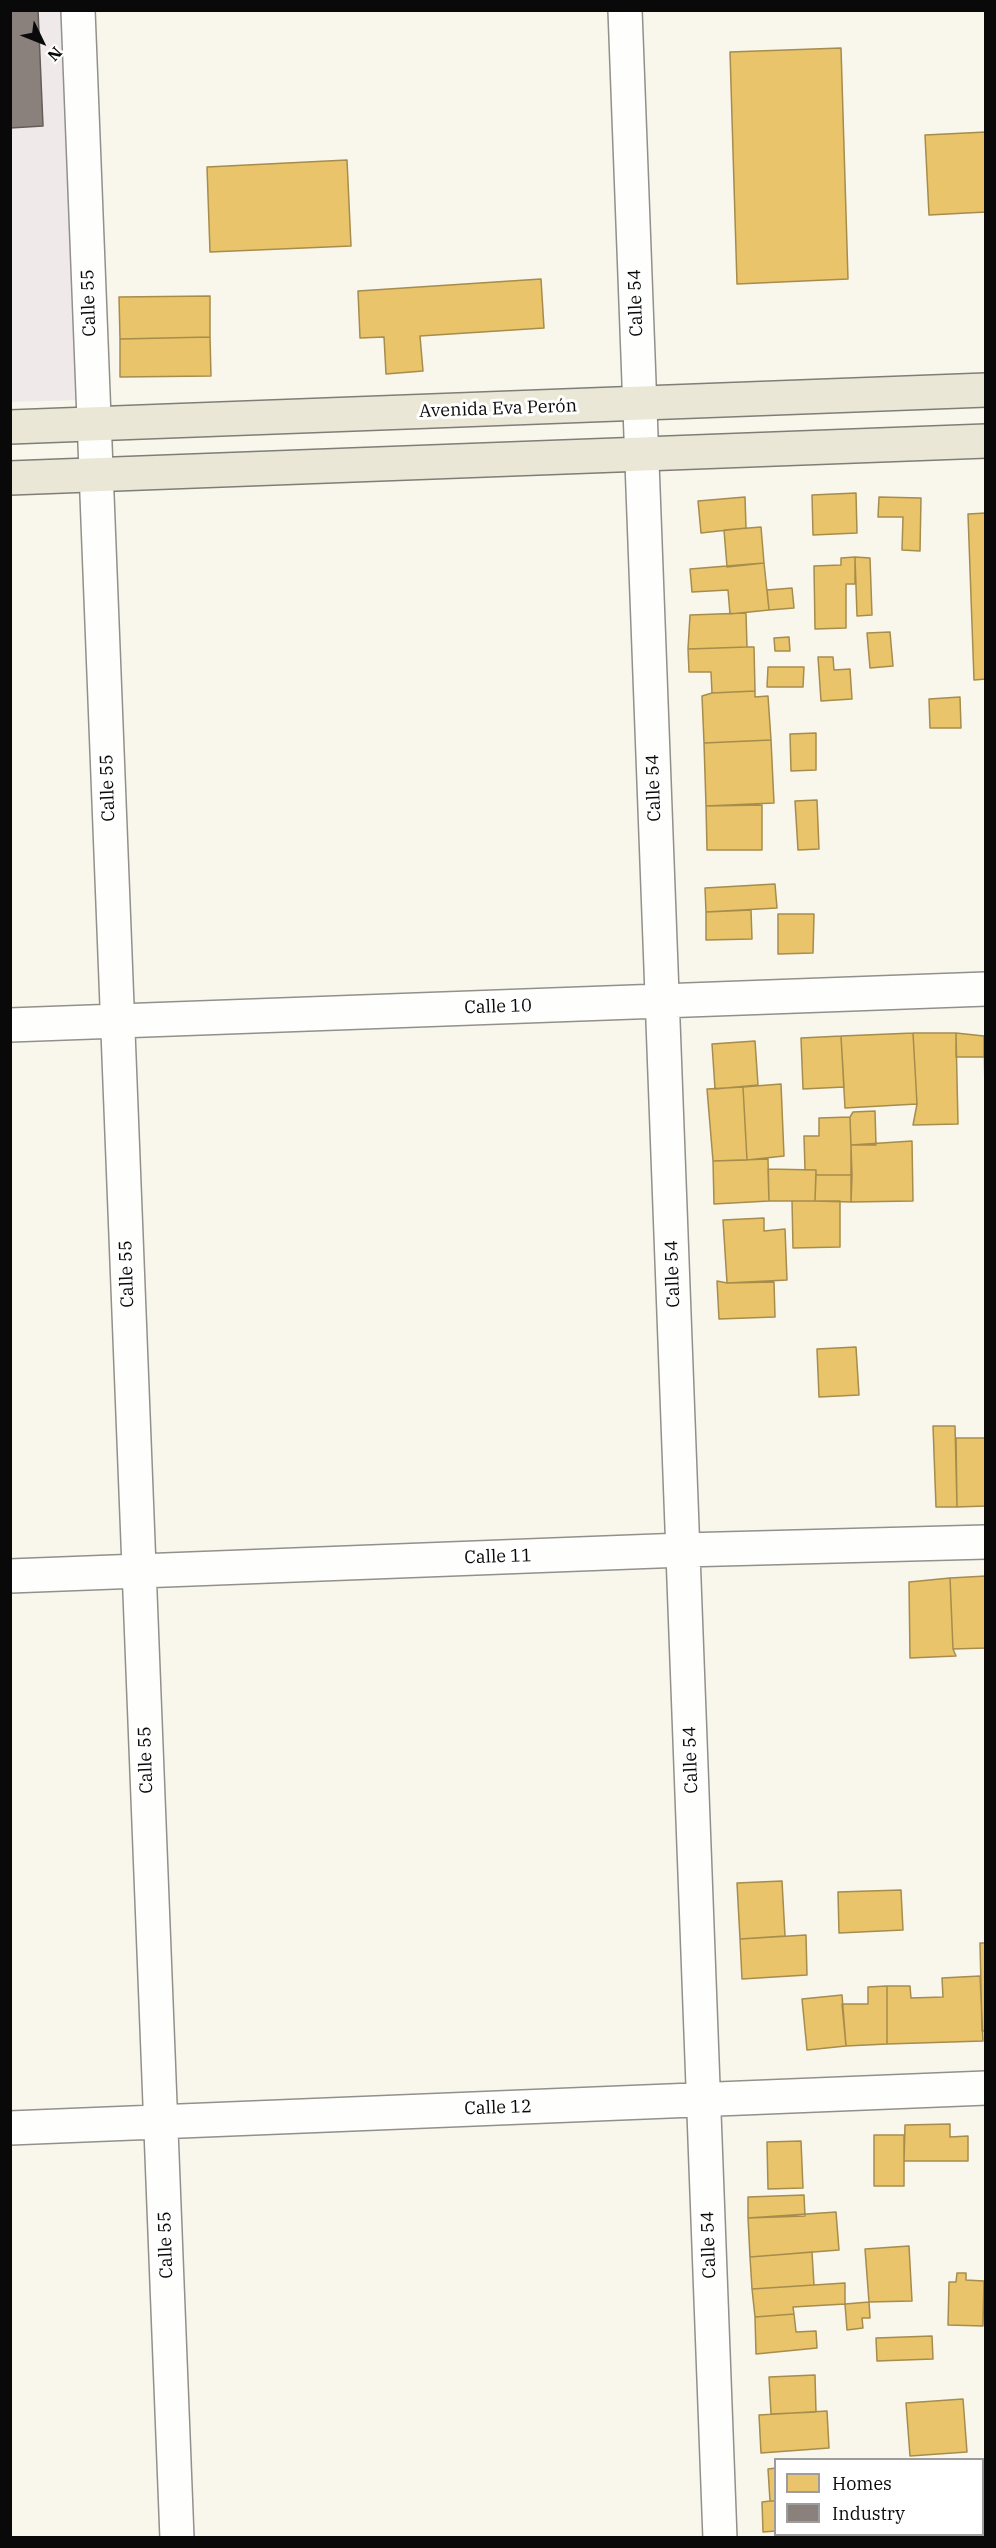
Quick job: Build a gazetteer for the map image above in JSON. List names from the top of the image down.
{
  "streets": {
    "main road": ["Avenida Eva Perón"],
    "street": [
      "Calle 55",
      "Calle 54",
      "Calle 10",
      "Calle 11",
      "Calle 12"
    ]
  },
  "crossings": [
    ["Calle 55", "Avenida Eva Perón"],
    ["Calle 55", "Calle 10"],
    ["Calle 55", "Calle 11"],
    ["Calle 55", "Calle 12"],
    ["Calle 54", "Avenida Eva Perón"],
    ["Calle 54", "Calle 10"],
    ["Calle 54", "Calle 11"],
    ["Calle 54", "Calle 12"]
  ],
  "legend": ["Homes", "Industry"],
  "north": "bottom right"
}
